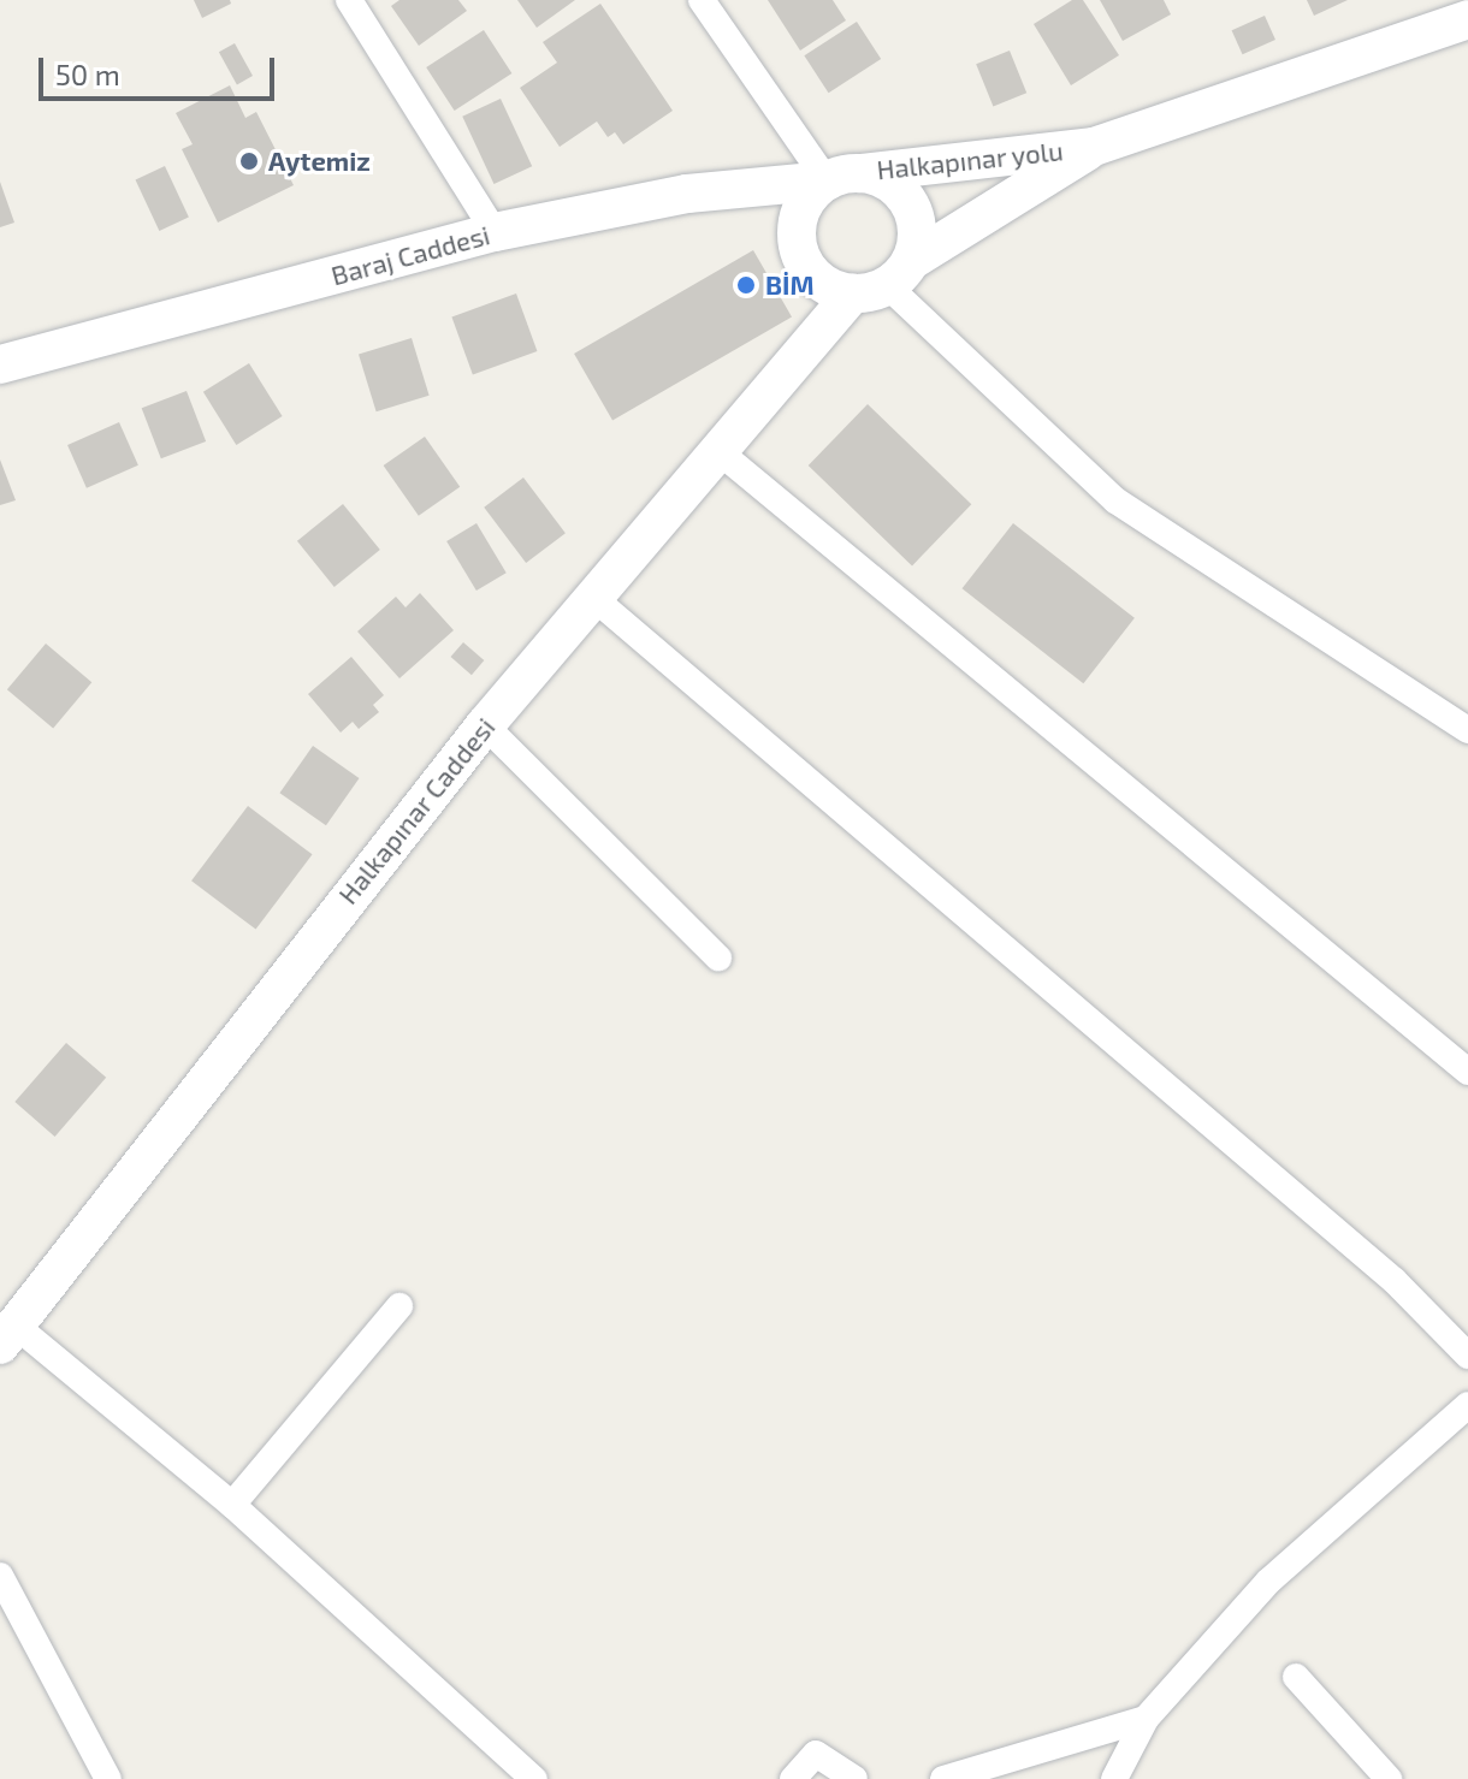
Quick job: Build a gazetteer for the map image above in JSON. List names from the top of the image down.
{
  "streets": {
    "main road": ["Halkapınar yolu", "Baraj Caddesi", "Halkapınar Caddesi"]
  },
  "crossings": [
    ["Halkapınar yolu", "Baraj Caddesi"],
    ["Halkapınar yolu", "Halkapınar Caddesi"],
    ["Baraj Caddesi", "Halkapınar Caddesi"]
  ],
  "places": ["Aytemiz", "BİM"],
  "scale_bar": "50 m"
}
